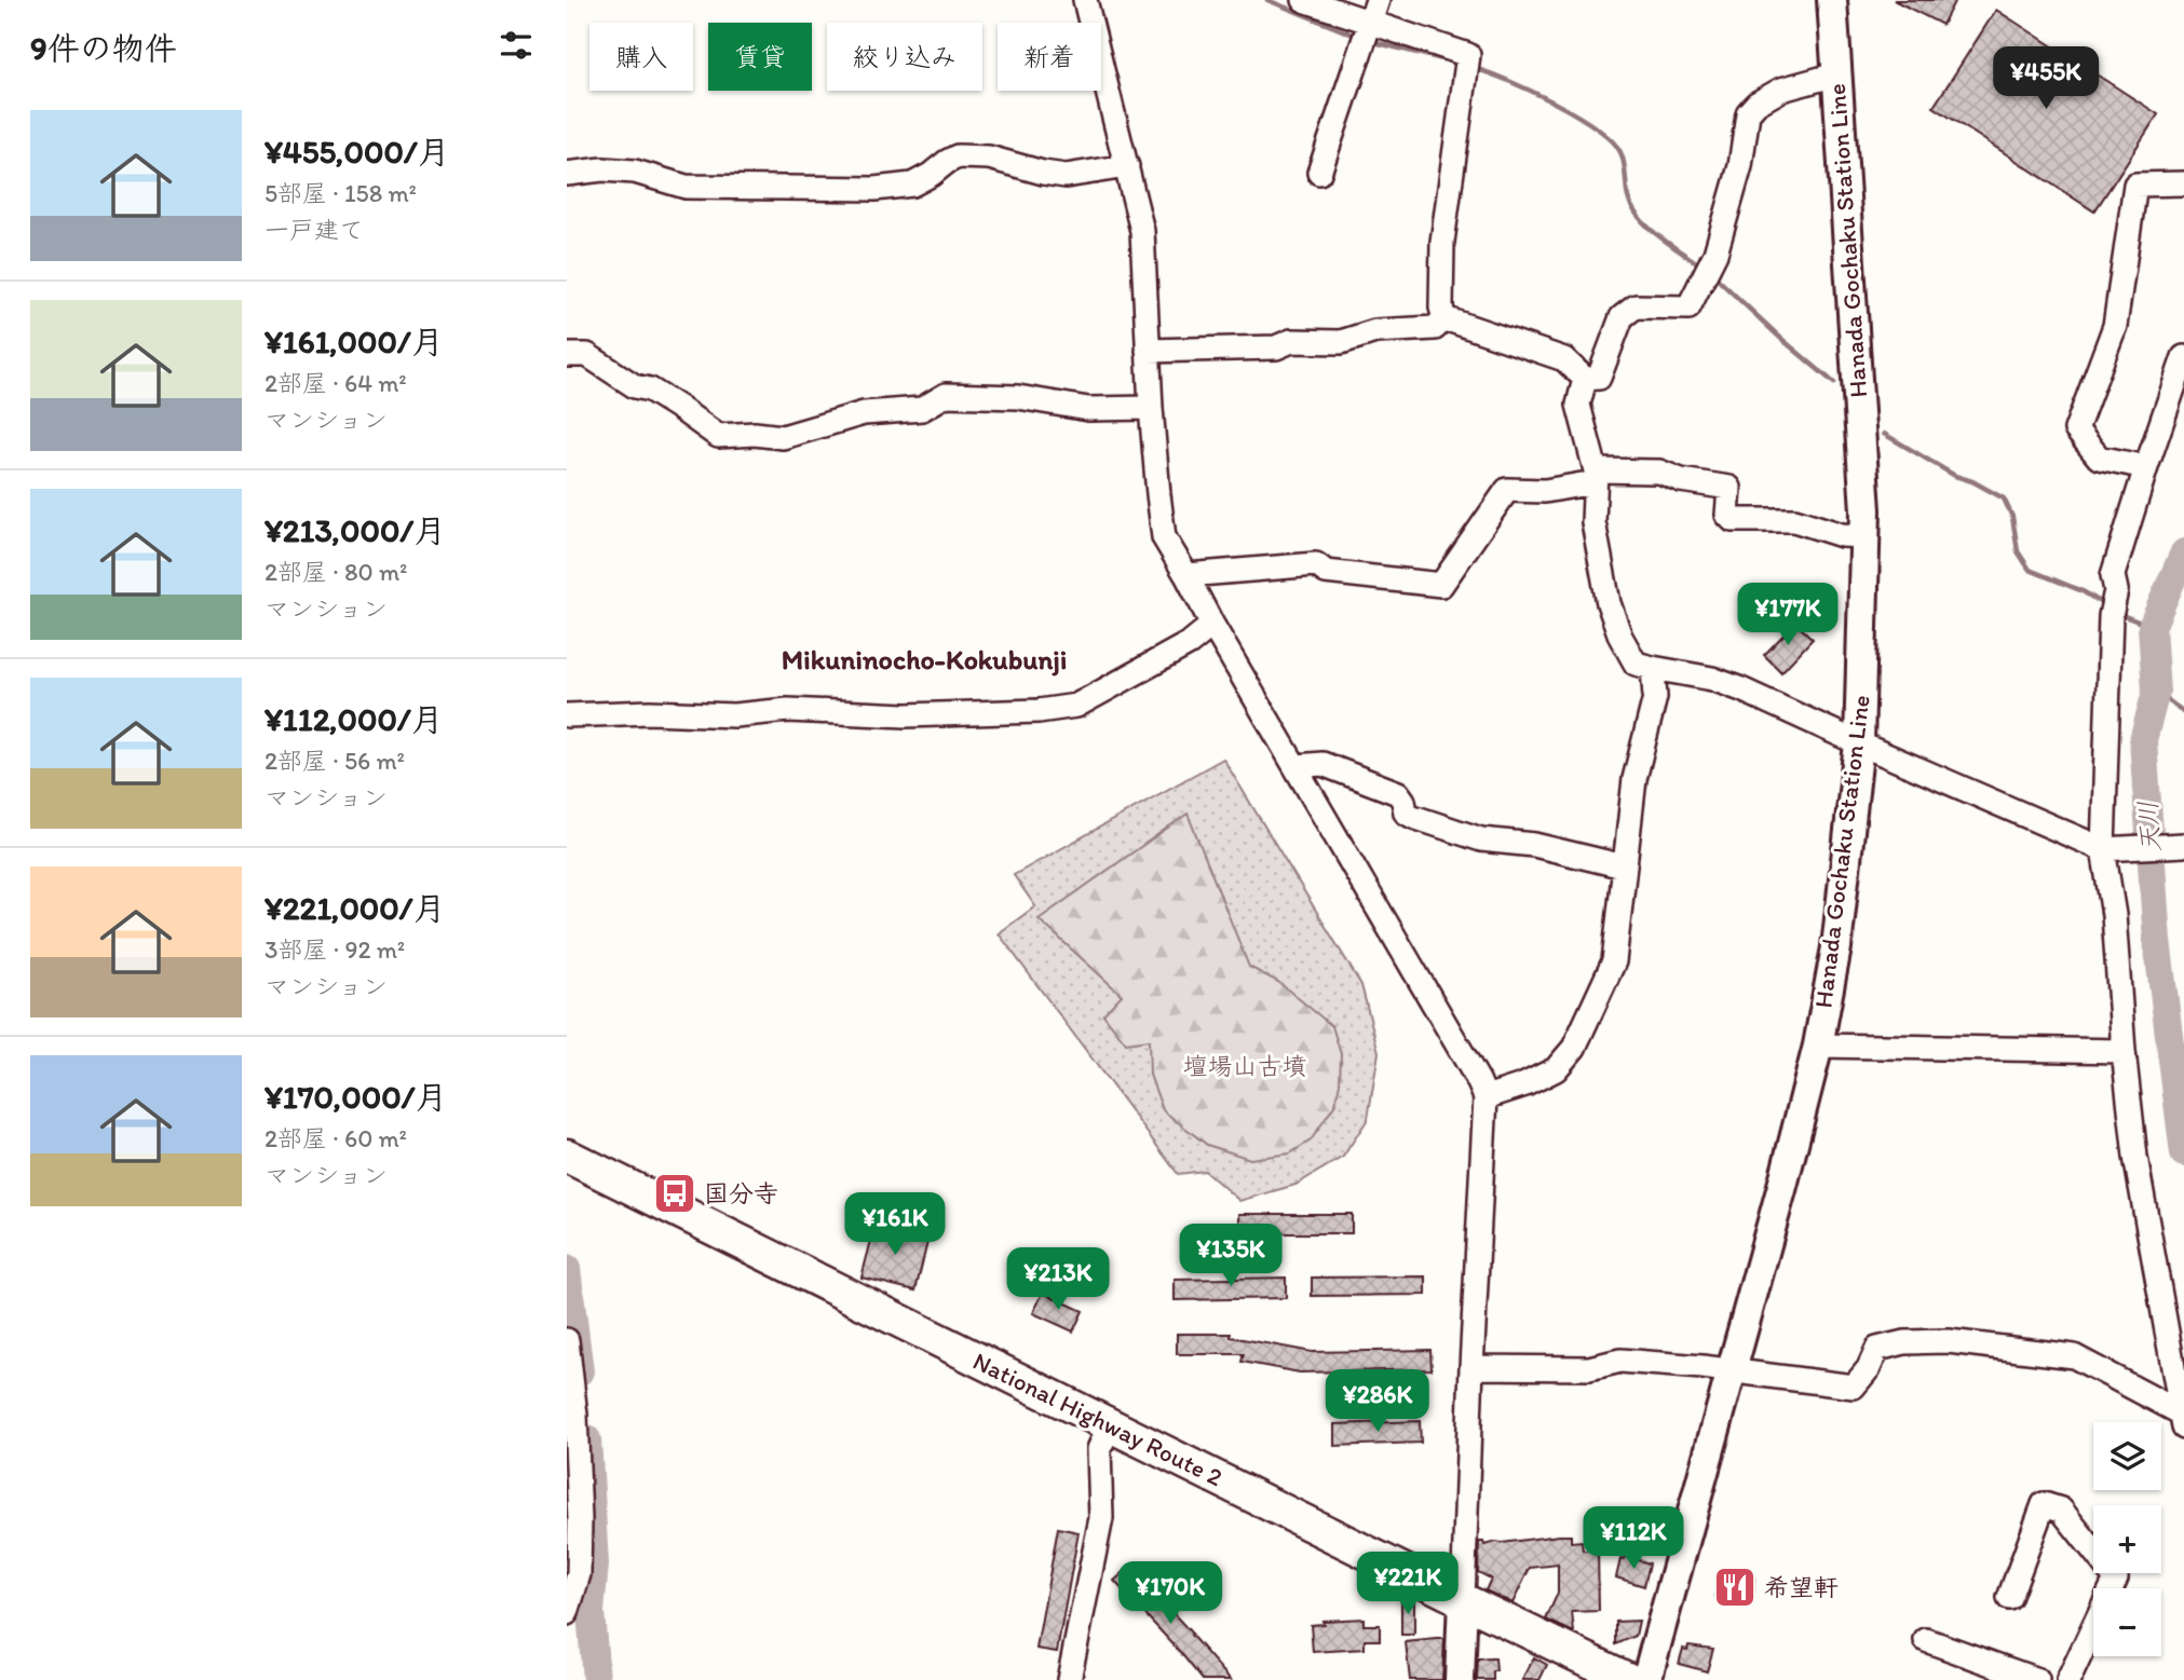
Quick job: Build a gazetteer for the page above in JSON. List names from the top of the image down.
{
  "streets": {
    "highway": ["National Highway Route 2"],
    "main road": ["Hanada Gochaku Station Line"]
  },
  "districts": ["Mikuninocho-Kokubunji"],
  "water": ["天川"],
  "parks": ["壇場山古墳"],
  "places": {
    "bus stop": ["国分寺"],
    "restaurant": ["希望軒"]
  },
  "page": {
    "heading": "9件の物件",
    "chip": [
      "購入",
      "賃貸",
      "絞り込み",
      "新着"
    ],
    "price": [
      "¥455K",
      "¥177K",
      "¥161K",
      "¥135K",
      "¥213K",
      "¥286K",
      "¥112K",
      "¥221K",
      "¥170K"
    ],
    "list": [
      {
        "name": "¥455,000/月",
        "note": "5部屋 · 158 m² · 一戸建て"
      },
      {
        "name": "¥161,000/月",
        "note": "2部屋 · 64 m² · マンション"
      },
      {
        "name": "¥213,000/月",
        "note": "2部屋 · 80 m² · マンション"
      },
      {
        "name": "¥112,000/月",
        "note": "2部屋 · 56 m² · マンション"
      },
      {
        "name": "¥221,000/月",
        "note": "3部屋 · 92 m² · マンション"
      },
      {
        "name": "¥170,000/月",
        "note": "2部屋 · 60 m² · マンション"
      }
    ],
    "map_buttons": ["+", "−"]
  }
}
